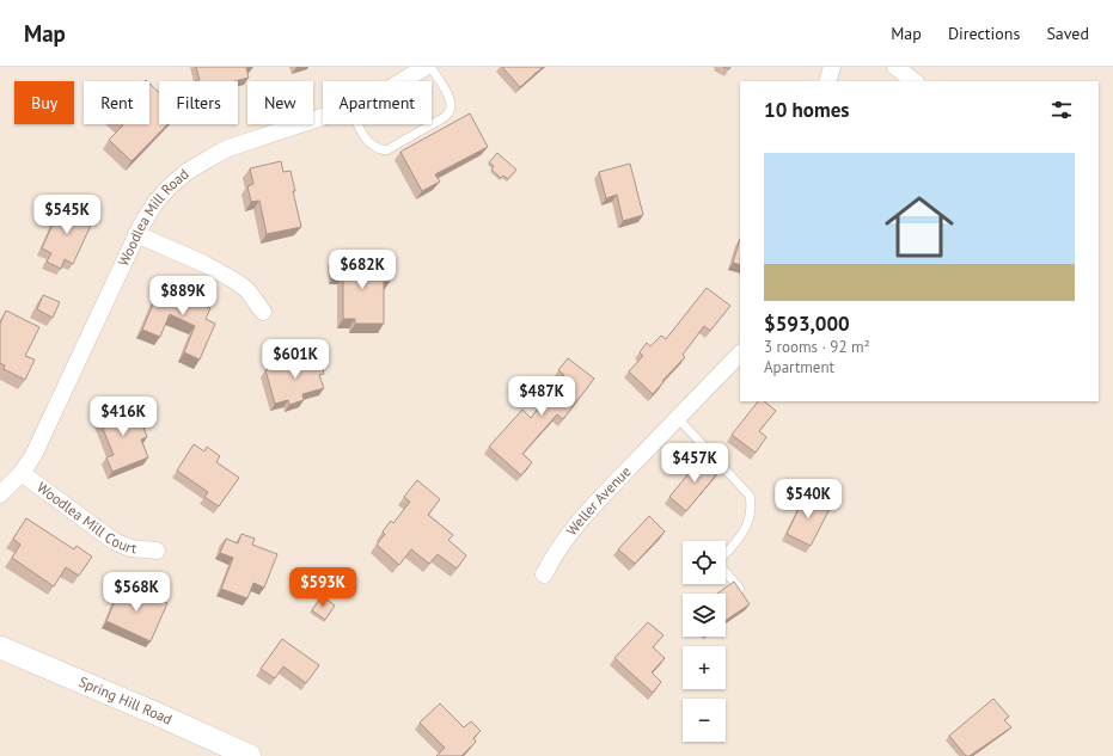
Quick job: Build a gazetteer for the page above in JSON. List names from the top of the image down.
{
  "streets": {
    "main road": ["Spring Hill Road"],
    "street": ["Woodlea Mill Road", "Weller Avenue", "Woodlea Mill Court"]
  },
  "crossings": [
    ["Woodlea Mill Road", "Woodlea Mill Court"]
  ],
  "page": {
    "header": "Map",
    "nav": ["Map", "Directions", "Saved"],
    "chip": [
      "Buy",
      "Rent",
      "Filters",
      "New",
      "Apartment"
    ],
    "heading": "10 homes",
    "list": [
      {
        "name": "$593,000",
        "note": "3 rooms · 92 m² · Apartment"
      }
    ],
    "price": [
      "$545K",
      "$682K",
      "$889K",
      "$601K",
      "$487K",
      "$416K",
      "$457K",
      "$540K",
      "$593K",
      "$568K"
    ],
    "map_buttons": ["+", "−"]
  }
}
